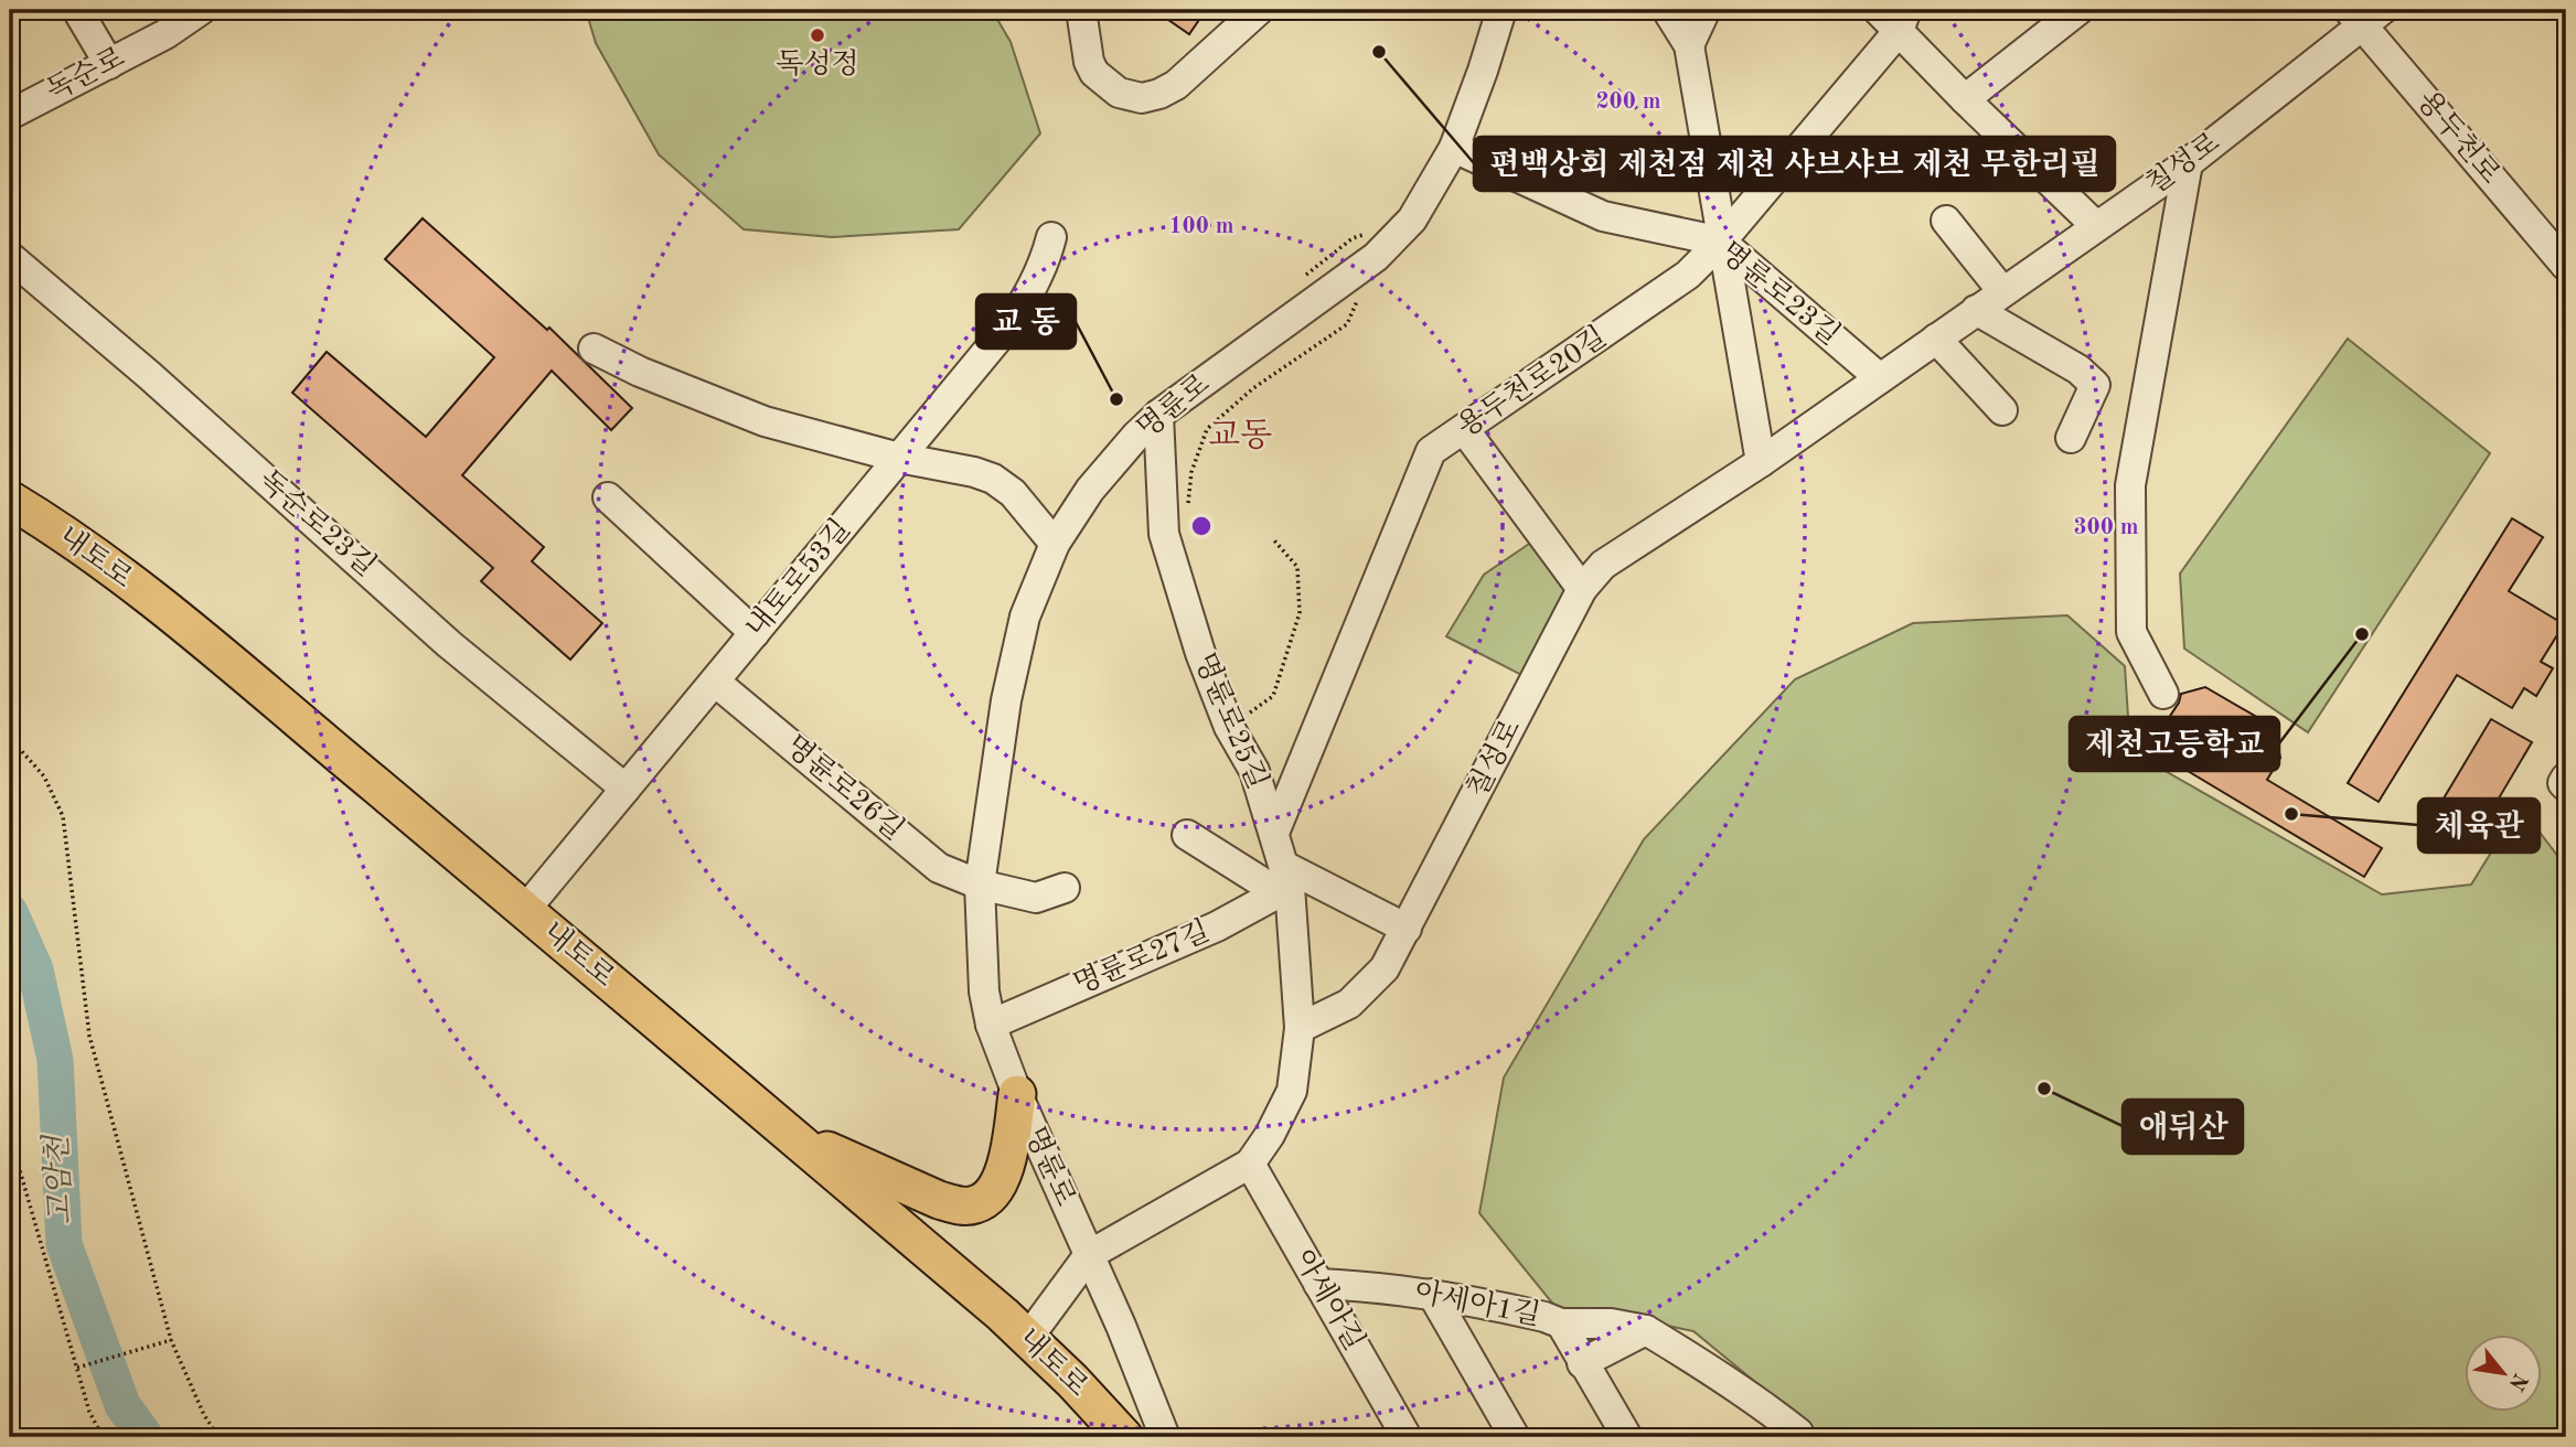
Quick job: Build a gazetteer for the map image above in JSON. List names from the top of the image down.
{
  "streets": {
    "main road": ["내토로"],
    "street": [
      "독순로",
      "용두천로",
      "칠성로",
      "명륜로23길",
      "용두천로20길",
      "명륜로",
      "독순로23길",
      "내토로53길",
      "명륜로25길",
      "명륜로26길",
      "명륜로27길",
      "아세아길",
      "아세아1길"
    ]
  },
  "crossings": [
    ["용두천로", "칠성로"],
    ["칠성로", "명륜로23길"],
    ["칠성로", "명륜로25길"],
    ["명륜로23길", "용두천로20길"],
    ["명륜로23길", "명륜로"],
    ["용두천로20길", "명륜로25길"],
    ["명륜로", "명륜로25길"],
    ["명륜로", "명륜로26길"],
    ["명륜로", "명륜로27길"],
    ["독순로23길", "내토로53길"],
    ["내토로", "내토로53길"],
    ["내토로53길", "명륜로26길"],
    ["명륜로25길", "명륜로27길"],
    ["아세아길", "아세아1길"]
  ],
  "districts": ["교동"],
  "water": ["고암천"],
  "places": [
    "독성정",
    "편백상회 제천점 제천 샤브샤브 제천 무한리필",
    "교 동",
    "제천고등학교",
    "체육관",
    "애뒤산"
  ],
  "north": "bottom right",
  "rings": ["200 m", "100 m", "300 m"]
}
